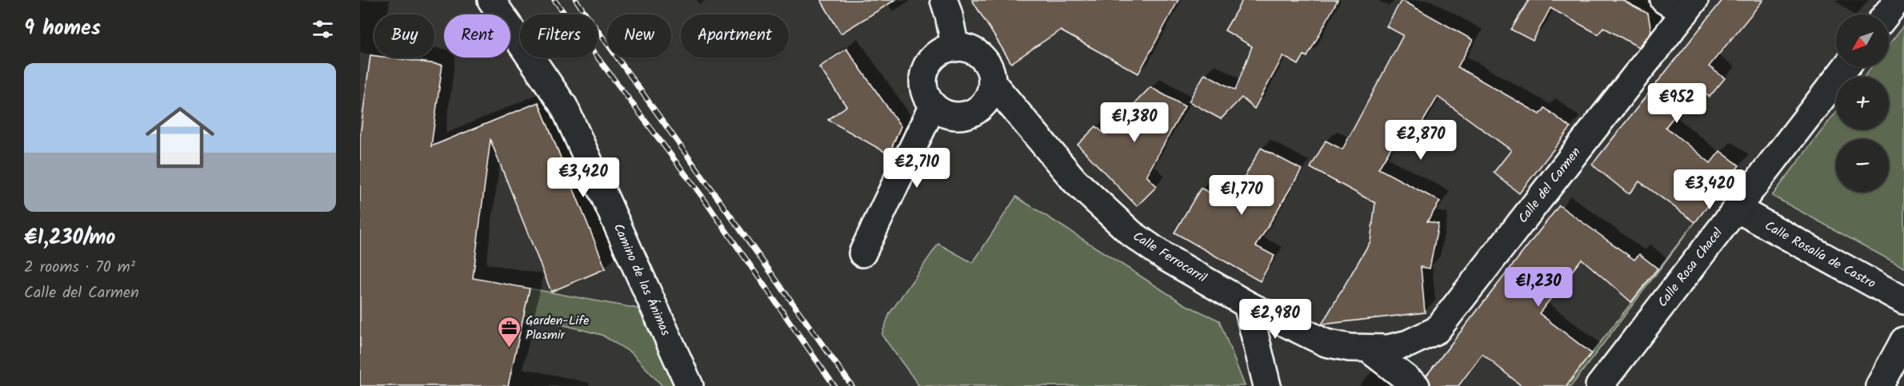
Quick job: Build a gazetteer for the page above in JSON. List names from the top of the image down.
{
  "streets": {
    "street": [
      "Calle del Carmen",
      "Calle Rosalía de Castro",
      "Calle Ferrocarril",
      "Calle Rosa Chacel",
      "Camino de las Ánimas"
    ]
  },
  "crossings": [
    ["Calle del Carmen", "Calle Ferrocarril"],
    ["Calle Rosalía de Castro", "Calle Rosa Chacel"]
  ],
  "places": {
    "office": ["Garden-Life Plasmir"]
  },
  "north": "bottom left",
  "page": {
    "heading": "9 homes",
    "map_buttons": ["+", "−"],
    "chip": [
      "Buy",
      "Rent",
      "Filters",
      "New",
      "Apartment"
    ],
    "list": [
      {
        "name": "€1,230/mo",
        "note": "2 rooms · 70 m² · Calle del Carmen"
      }
    ],
    "price": [
      "€952",
      "€1,380",
      "€2,870",
      "€2,710",
      "€3,420",
      "€3,420",
      "€1,770",
      "€1,230",
      "€2,980"
    ]
  }
}
